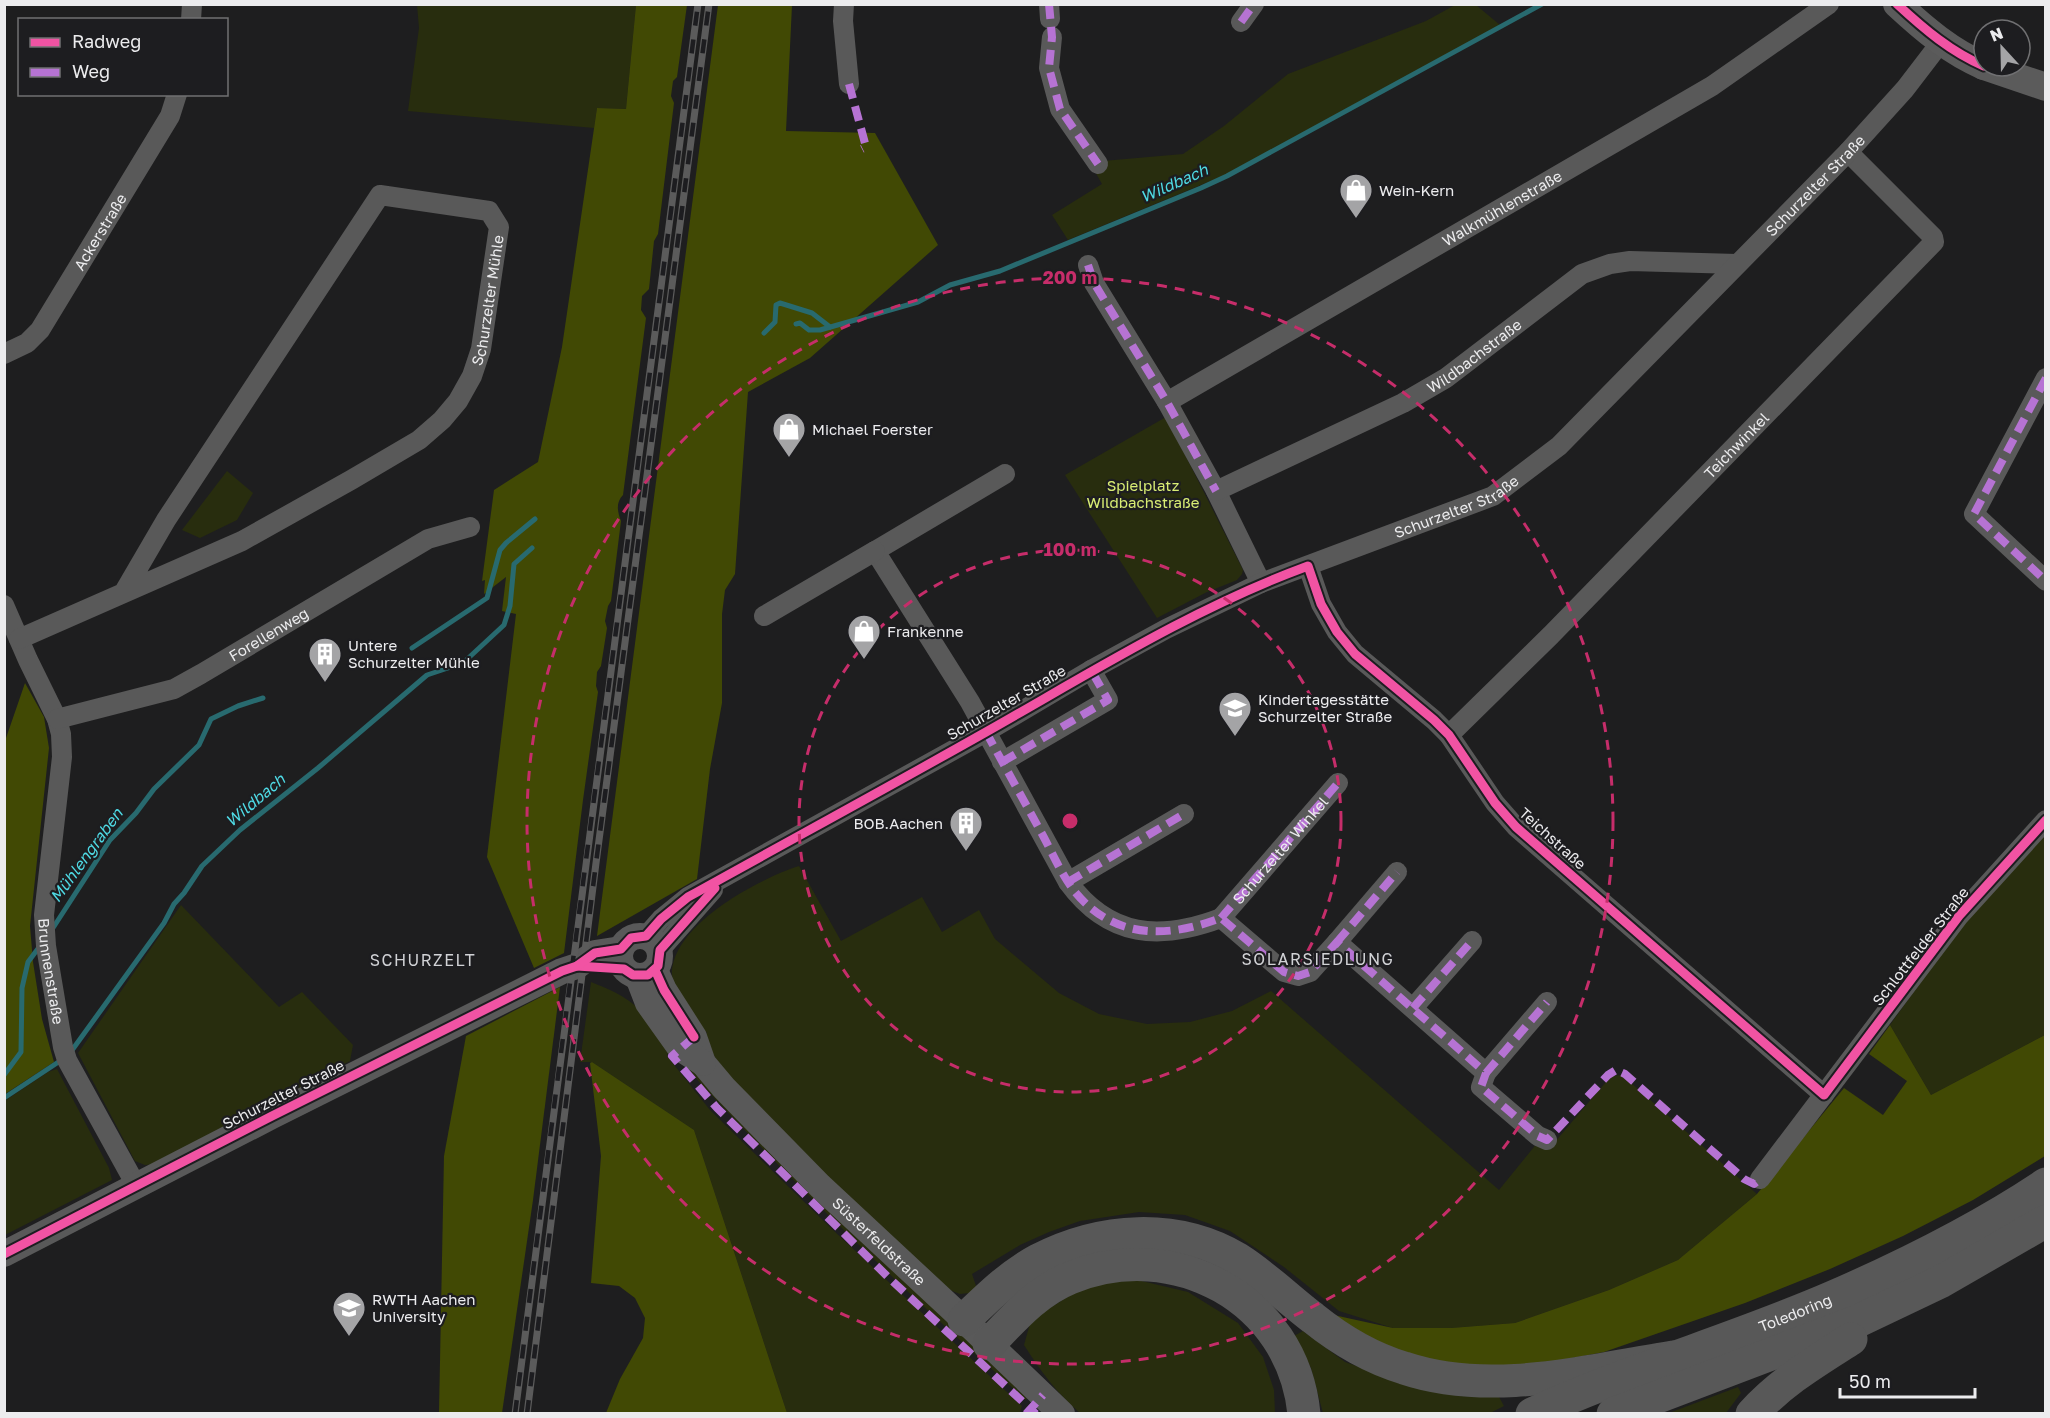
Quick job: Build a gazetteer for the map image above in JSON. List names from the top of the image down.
{
  "streets": {
    "highway": ["Toledoring"],
    "street": [
      "Schurzelter Straße",
      "Walkmühlenstraße",
      "Ackerstraße",
      "Schurzelter Mühle",
      "Wildbachstraße",
      "Teichwinkel",
      "Forellenweg",
      "Teichstraße",
      "Schurzelter Winkel",
      "Schlottfelder Straße",
      "Brunnenstraße",
      "Süsterfeldstraße"
    ]
  },
  "crossings": [
    ["Schurzelter Straße", "Wildbachstraße"],
    ["Schurzelter Straße", "Teichwinkel"],
    ["Schurzelter Straße", "Teichstraße"],
    ["Schurzelter Straße", "Schurzelter Winkel"],
    ["Schurzelter Straße", "Brunnenstraße"],
    ["Schurzelter Straße", "Süsterfeldstraße"],
    ["Schurzelter Mühle", "Brunnenstraße"],
    ["Teichwinkel", "Teichstraße"],
    ["Forellenweg", "Brunnenstraße"],
    ["Teichstraße", "Schlottfelder Straße"]
  ],
  "districts": ["SOLARSIEDLUNG", "SCHURZELT"],
  "water": ["Wildbach", "Mühlengraben"],
  "parks": ["Spielplatz Wildbachstraße"],
  "places": {
    "shop": ["Wein-Kern", "Michael Foerster", "Frankenne"],
    "building": ["Untere Schurzelter Mühle", "BOB.Aachen"],
    "school or university": ["Kindertagesstätte Schurzelter Straße", "RWTH Aachen University"]
  },
  "legend": ["Radweg", "Weg"],
  "scale_bar": "50 m",
  "north": "top",
  "rings": ["200 m", "100 m"]
}
